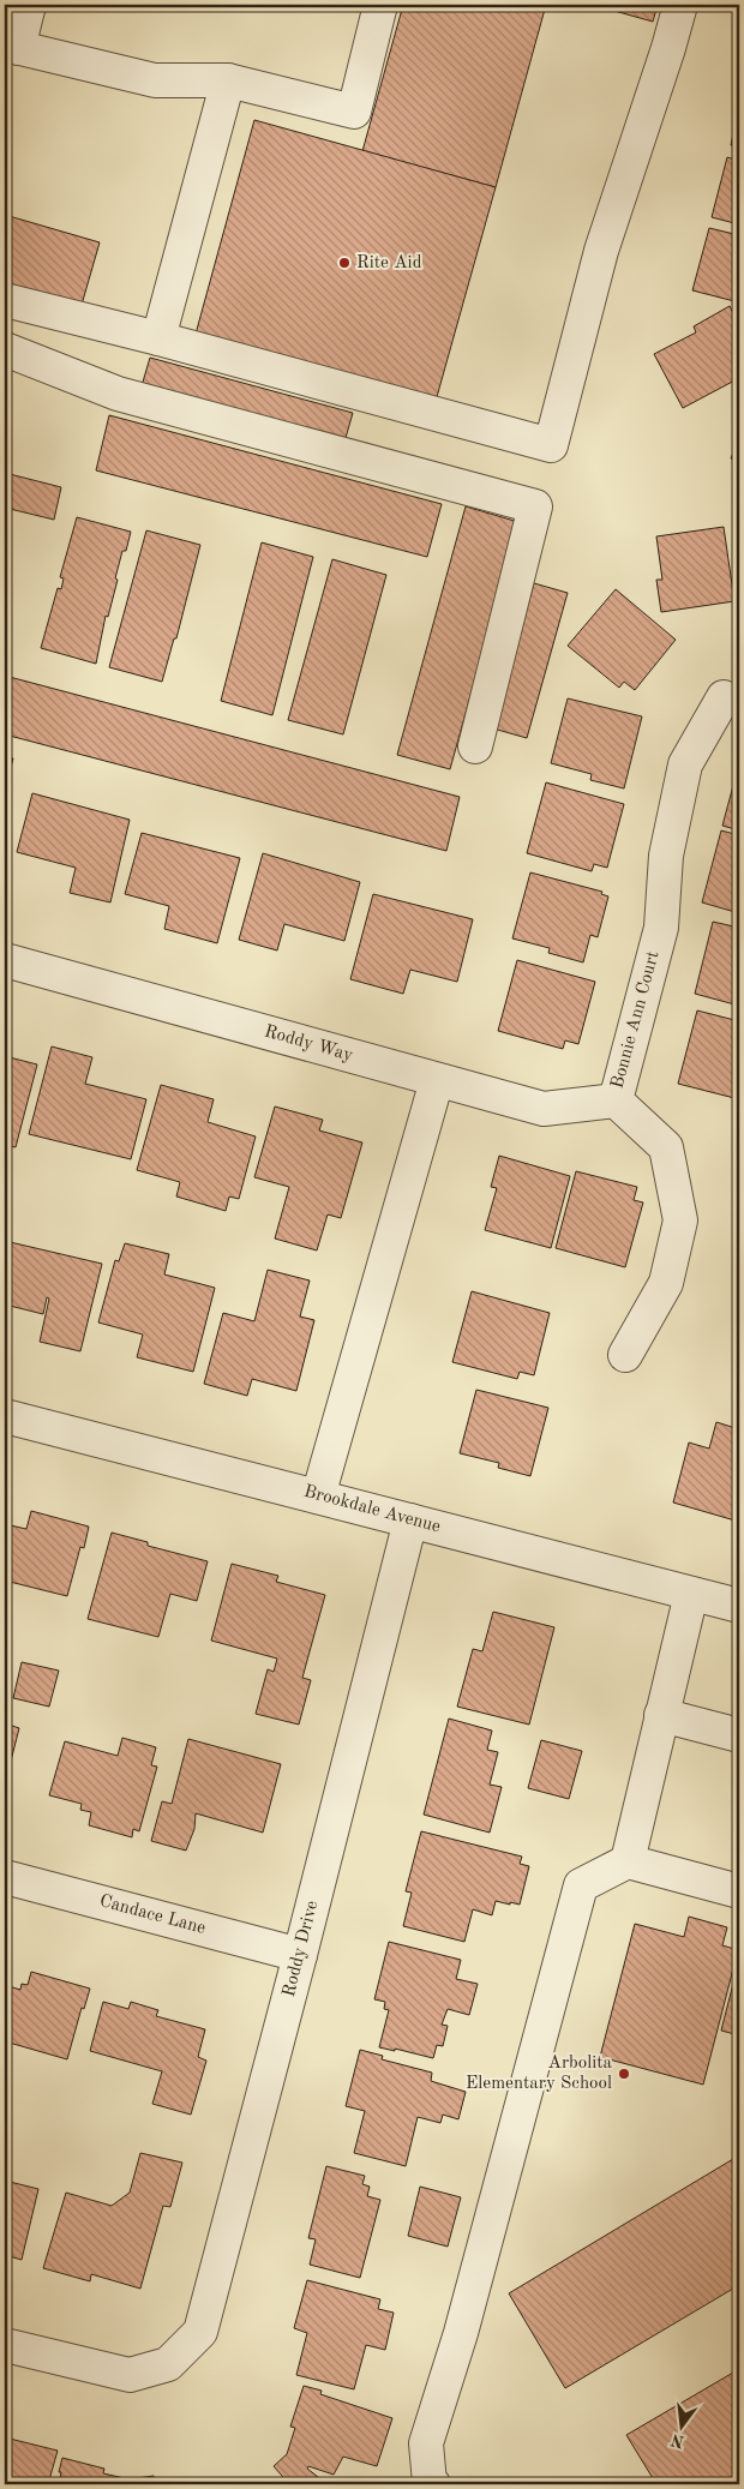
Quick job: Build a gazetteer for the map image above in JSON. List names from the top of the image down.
{
  "streets": {
    "street": [
      "Bonnie Ann Court",
      "Roddy Way",
      "Brookdale Avenue",
      "Candace Lane",
      "Roddy Drive"
    ]
  },
  "crossings": [
    ["Bonnie Ann Court", "Roddy Way"],
    ["Brookdale Avenue", "Roddy Drive"],
    ["Candace Lane", "Roddy Drive"]
  ],
  "places": ["Rite Aid", "Arbolita Elementary School"],
  "north": "bottom"
}
